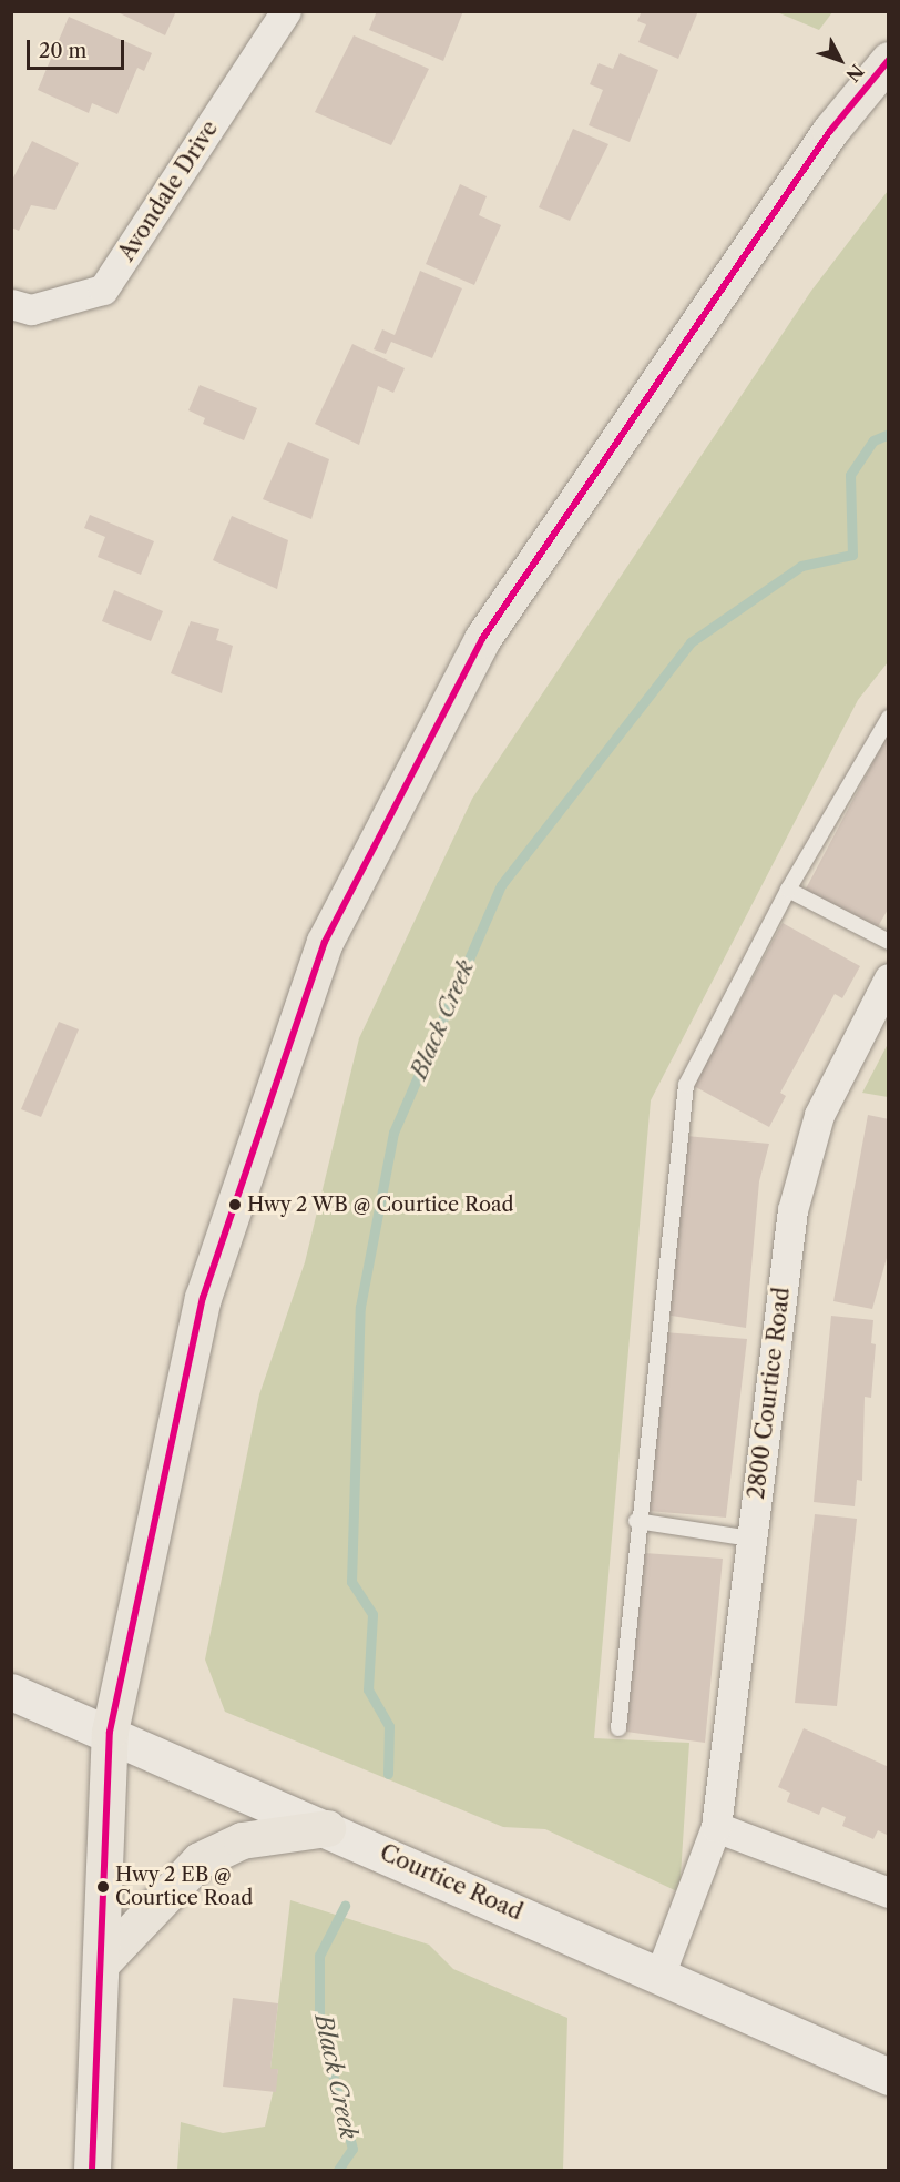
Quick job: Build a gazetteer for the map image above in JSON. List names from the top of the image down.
{
  "streets": {
    "main road": ["Courtice Road"],
    "street": ["Avondale Drive", "2800 Courtice Road"]
  },
  "crossings": [
    ["2800 Courtice Road", "Courtice Road"]
  ],
  "water": ["Black Creek"],
  "places": ["Hwy 2 WB @ Courtice Road", "Hwy 2 EB @ Courtice Road"],
  "scale_bar": "20 m",
  "north": "bottom right"
}
